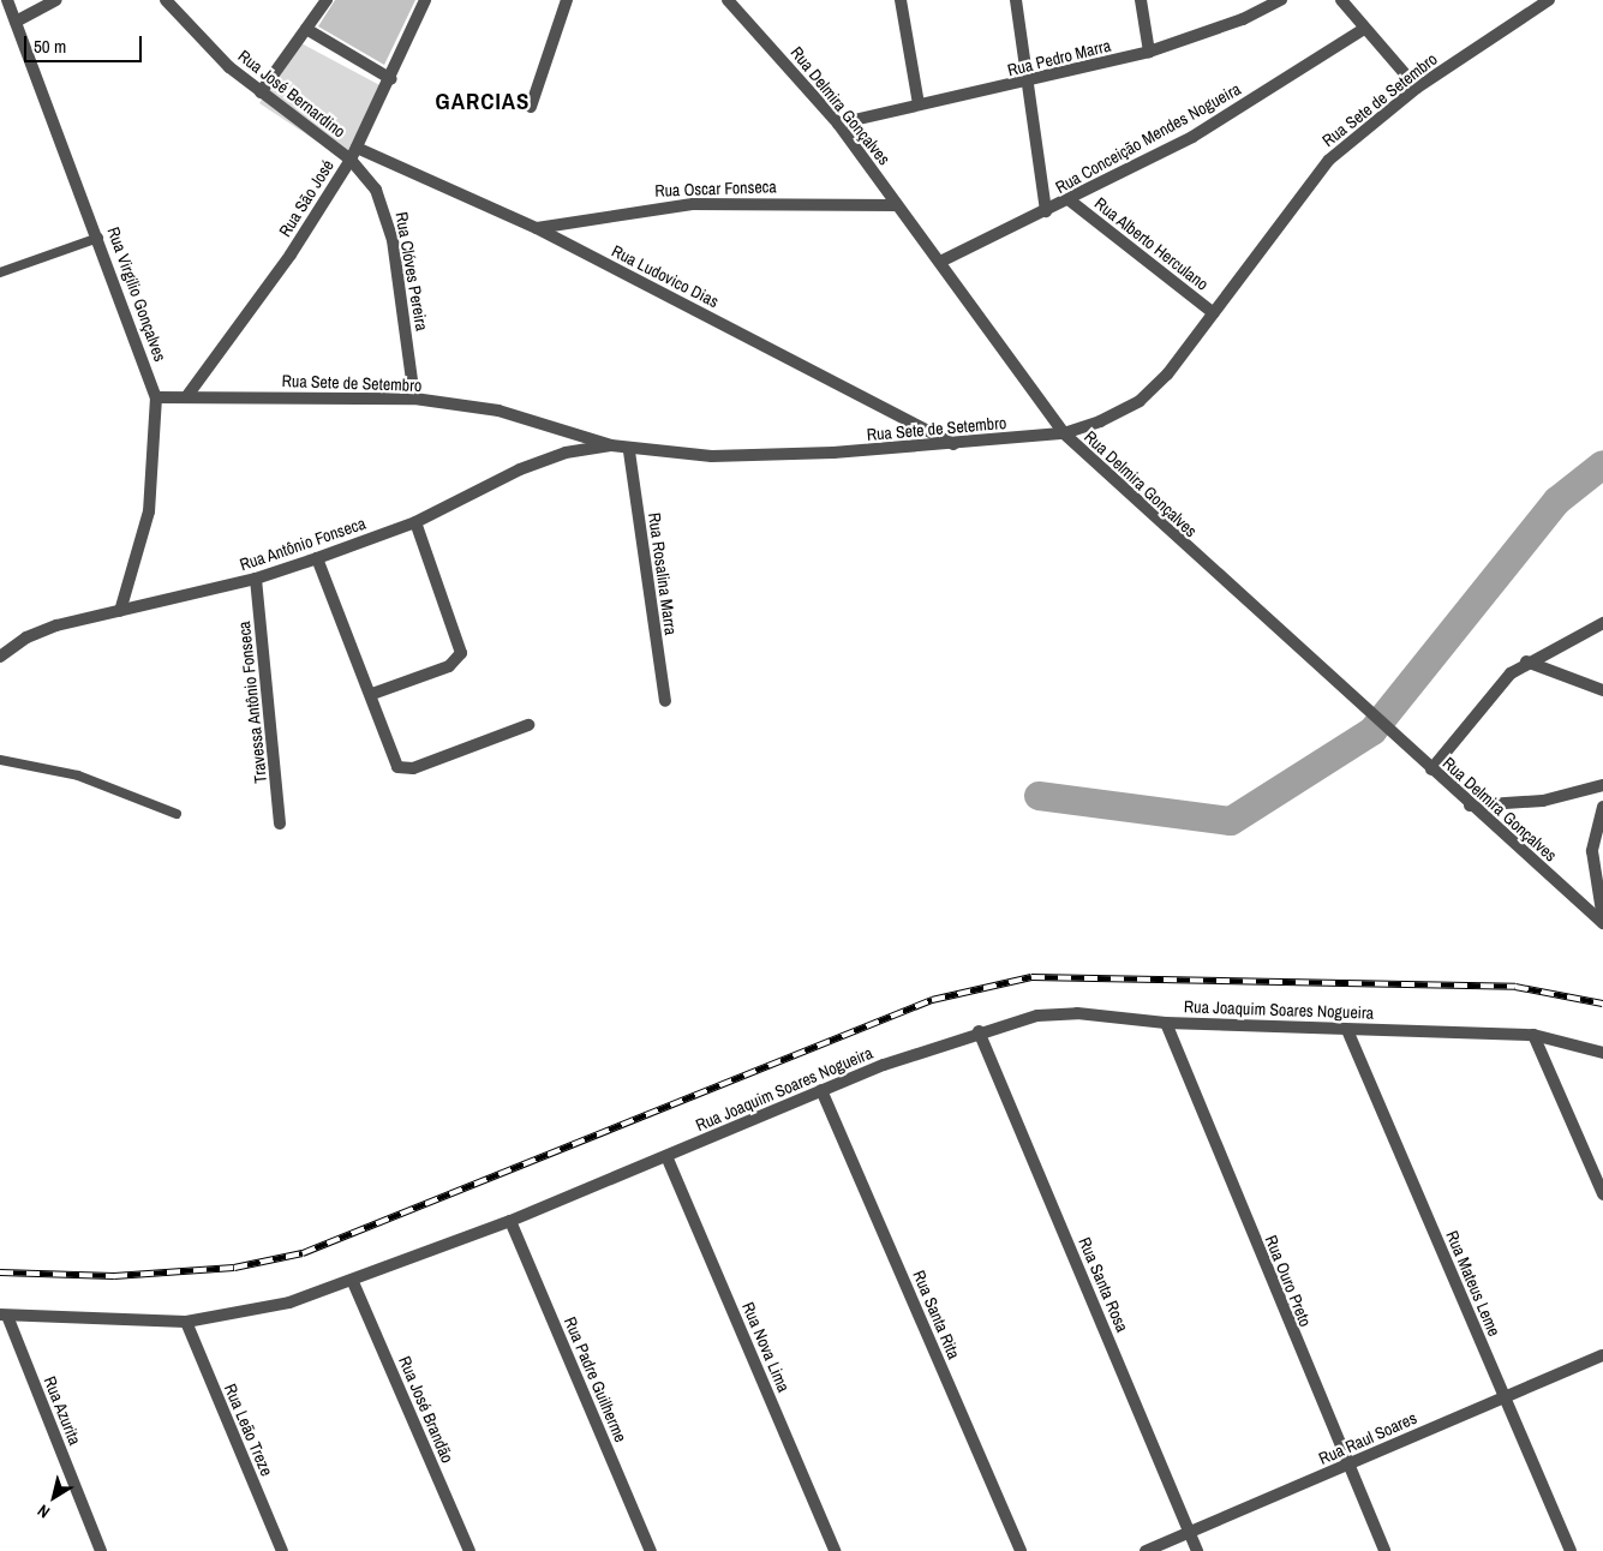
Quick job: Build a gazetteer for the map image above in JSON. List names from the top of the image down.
{
  "streets": {
    "street": [
      "Rua Pedro Marra",
      "Rua José Bernardino",
      "Rua Sete de Setembro",
      "Rua Delmira Gonçalves",
      "Rua Conceição Mendes Nogueira",
      "Rua Oscar Fonseca",
      "Rua São José",
      "Rua Alberto Herculano",
      "Rua Clóves Pereira",
      "Rua Ludovico Dias",
      "Rua Virgílio Gonçalves",
      "Rua Antônio Fonseca",
      "Rua Rosalina Marra",
      "Travessa Antônio Fonseca",
      "Rua Joaquim Soares Nogueira",
      "Rua Ouro Preto",
      "Rua Mateus Leme",
      "Rua Santa Rosa",
      "Rua Santa Rita",
      "Rua Nova Lima",
      "Rua Padre Guilherme",
      "Rua José Brandão",
      "Rua Azurita",
      "Rua Leão Treze",
      "Rua Raul Soares"
    ]
  },
  "crossings": [
    ["Rua Pedro Marra", "Rua Delmira Gonçalves"],
    ["Rua José Bernardino", "Rua São José"],
    ["Rua José Bernardino", "Rua Clóves Pereira"],
    ["Rua José Bernardino", "Rua Ludovico Dias"],
    ["Rua Sete de Setembro", "Rua Delmira Gonçalves"],
    ["Rua Sete de Setembro", "Rua São José"],
    ["Rua Sete de Setembro", "Rua Alberto Herculano"],
    ["Rua Sete de Setembro", "Rua Clóves Pereira"],
    ["Rua Sete de Setembro", "Rua Ludovico Dias"],
    ["Rua Sete de Setembro", "Rua Virgílio Gonçalves"],
    ["Rua Sete de Setembro", "Rua Antônio Fonseca"],
    ["Rua Sete de Setembro", "Rua Rosalina Marra"],
    ["Rua Delmira Gonçalves", "Rua Conceição Mendes Nogueira"],
    ["Rua Delmira Gonçalves", "Rua Oscar Fonseca"],
    ["Rua Conceição Mendes Nogueira", "Rua Alberto Herculano"],
    ["Rua Oscar Fonseca", "Rua Ludovico Dias"],
    ["Rua São José", "Rua Clóves Pereira"],
    ["Rua São José", "Rua Ludovico Dias"],
    ["Rua Clóves Pereira", "Rua Ludovico Dias"],
    ["Rua Virgílio Gonçalves", "Rua Antônio Fonseca"],
    ["Rua Antônio Fonseca", "Travessa Antônio Fonseca"],
    ["Rua Joaquim Soares Nogueira", "Rua Ouro Preto"],
    ["Rua Joaquim Soares Nogueira", "Rua Mateus Leme"],
    ["Rua Joaquim Soares Nogueira", "Rua Santa Rosa"],
    ["Rua Joaquim Soares Nogueira", "Rua Santa Rita"],
    ["Rua Joaquim Soares Nogueira", "Rua Nova Lima"],
    ["Rua Joaquim Soares Nogueira", "Rua Padre Guilherme"],
    ["Rua Joaquim Soares Nogueira", "Rua José Brandão"],
    ["Rua Joaquim Soares Nogueira", "Rua Azurita"],
    ["Rua Joaquim Soares Nogueira", "Rua Leão Treze"],
    ["Rua Ouro Preto", "Rua Raul Soares"],
    ["Rua Mateus Leme", "Rua Raul Soares"],
    ["Rua Santa Rosa", "Rua Raul Soares"]
  ],
  "districts": ["GARCIAS"],
  "scale_bar": "50 m",
  "north": "bottom left"
}
